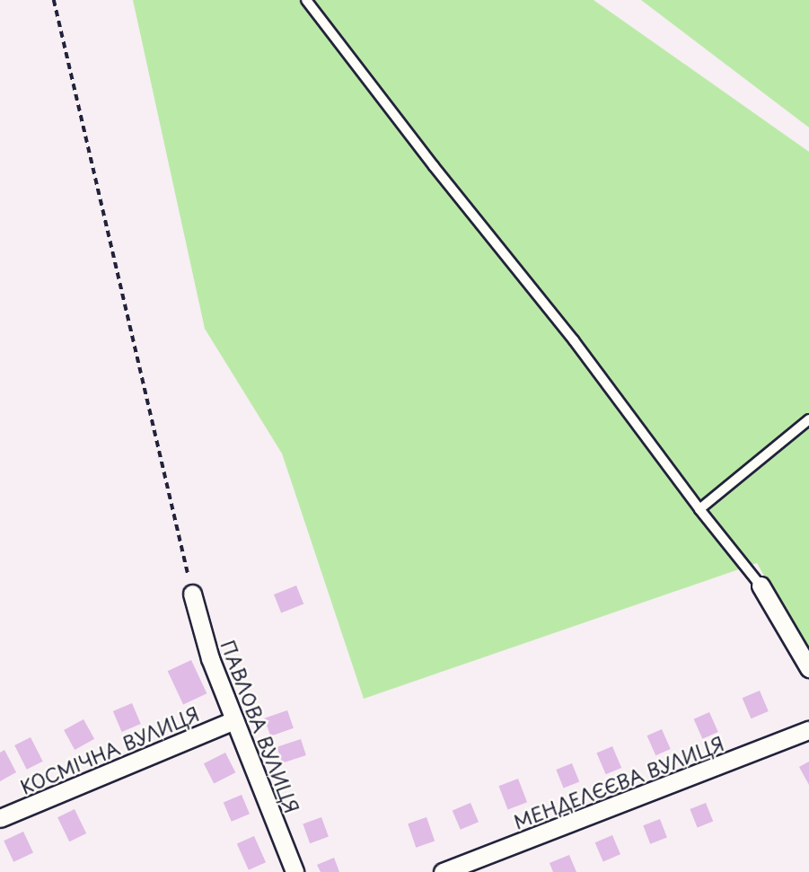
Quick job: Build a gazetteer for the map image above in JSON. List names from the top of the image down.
{
  "streets": {
    "street": ["ПАВЛОВА ВУЛИЦЯ", "КОСМІЧНА ВУЛИЦЯ", "МЕНДЕЛЄЄВА ВУЛИЦЯ"]
  },
  "crossings": [
    ["ПАВЛОВА ВУЛИЦЯ", "КОСМІЧНА ВУЛИЦЯ"]
  ]
}
